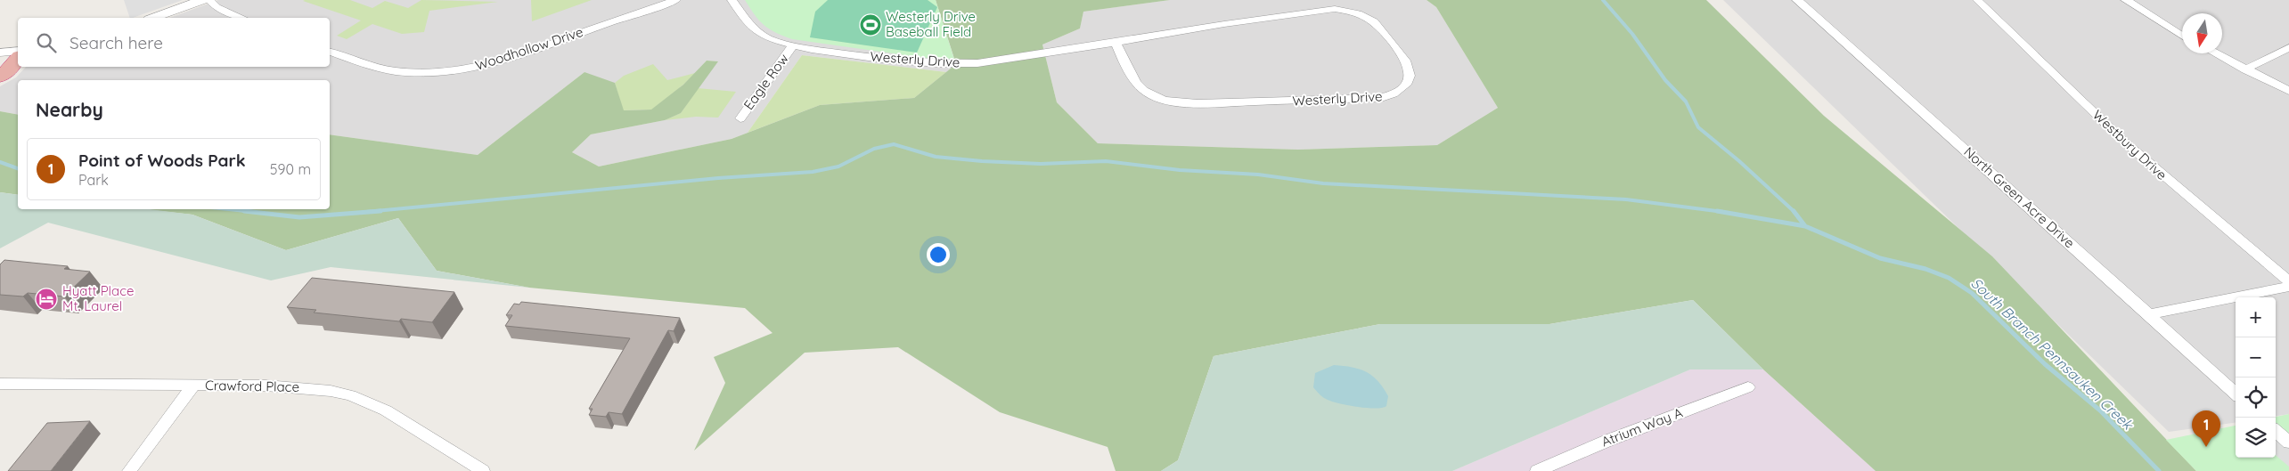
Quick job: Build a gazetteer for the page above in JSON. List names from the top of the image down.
{
  "streets": {
    "street": [
      "Woodhollow Drive",
      "Westerly Drive",
      "Eagle Row",
      "Westbury Drive",
      "North Green Acre Drive",
      "Crawford Place",
      "Atrium Way A"
    ]
  },
  "crossings": [
    ["Westerly Drive", "Eagle Row"]
  ],
  "water": ["South Branch Pennsauken Creek"],
  "places": {
    "sports": ["Westerly Drive Baseball Field"],
    "hotel": ["Hyatt Place Mt. Laurel"]
  },
  "north": "bottom",
  "page": {
    "search": "Search here",
    "heading": "Nearby",
    "list": [
      {
        "mark": "1",
        "name": "Point of Woods Park",
        "note": "Park",
        "value": "590 m"
      }
    ],
    "map_buttons": ["+", "−"],
    "pins": "1"
  }
}
